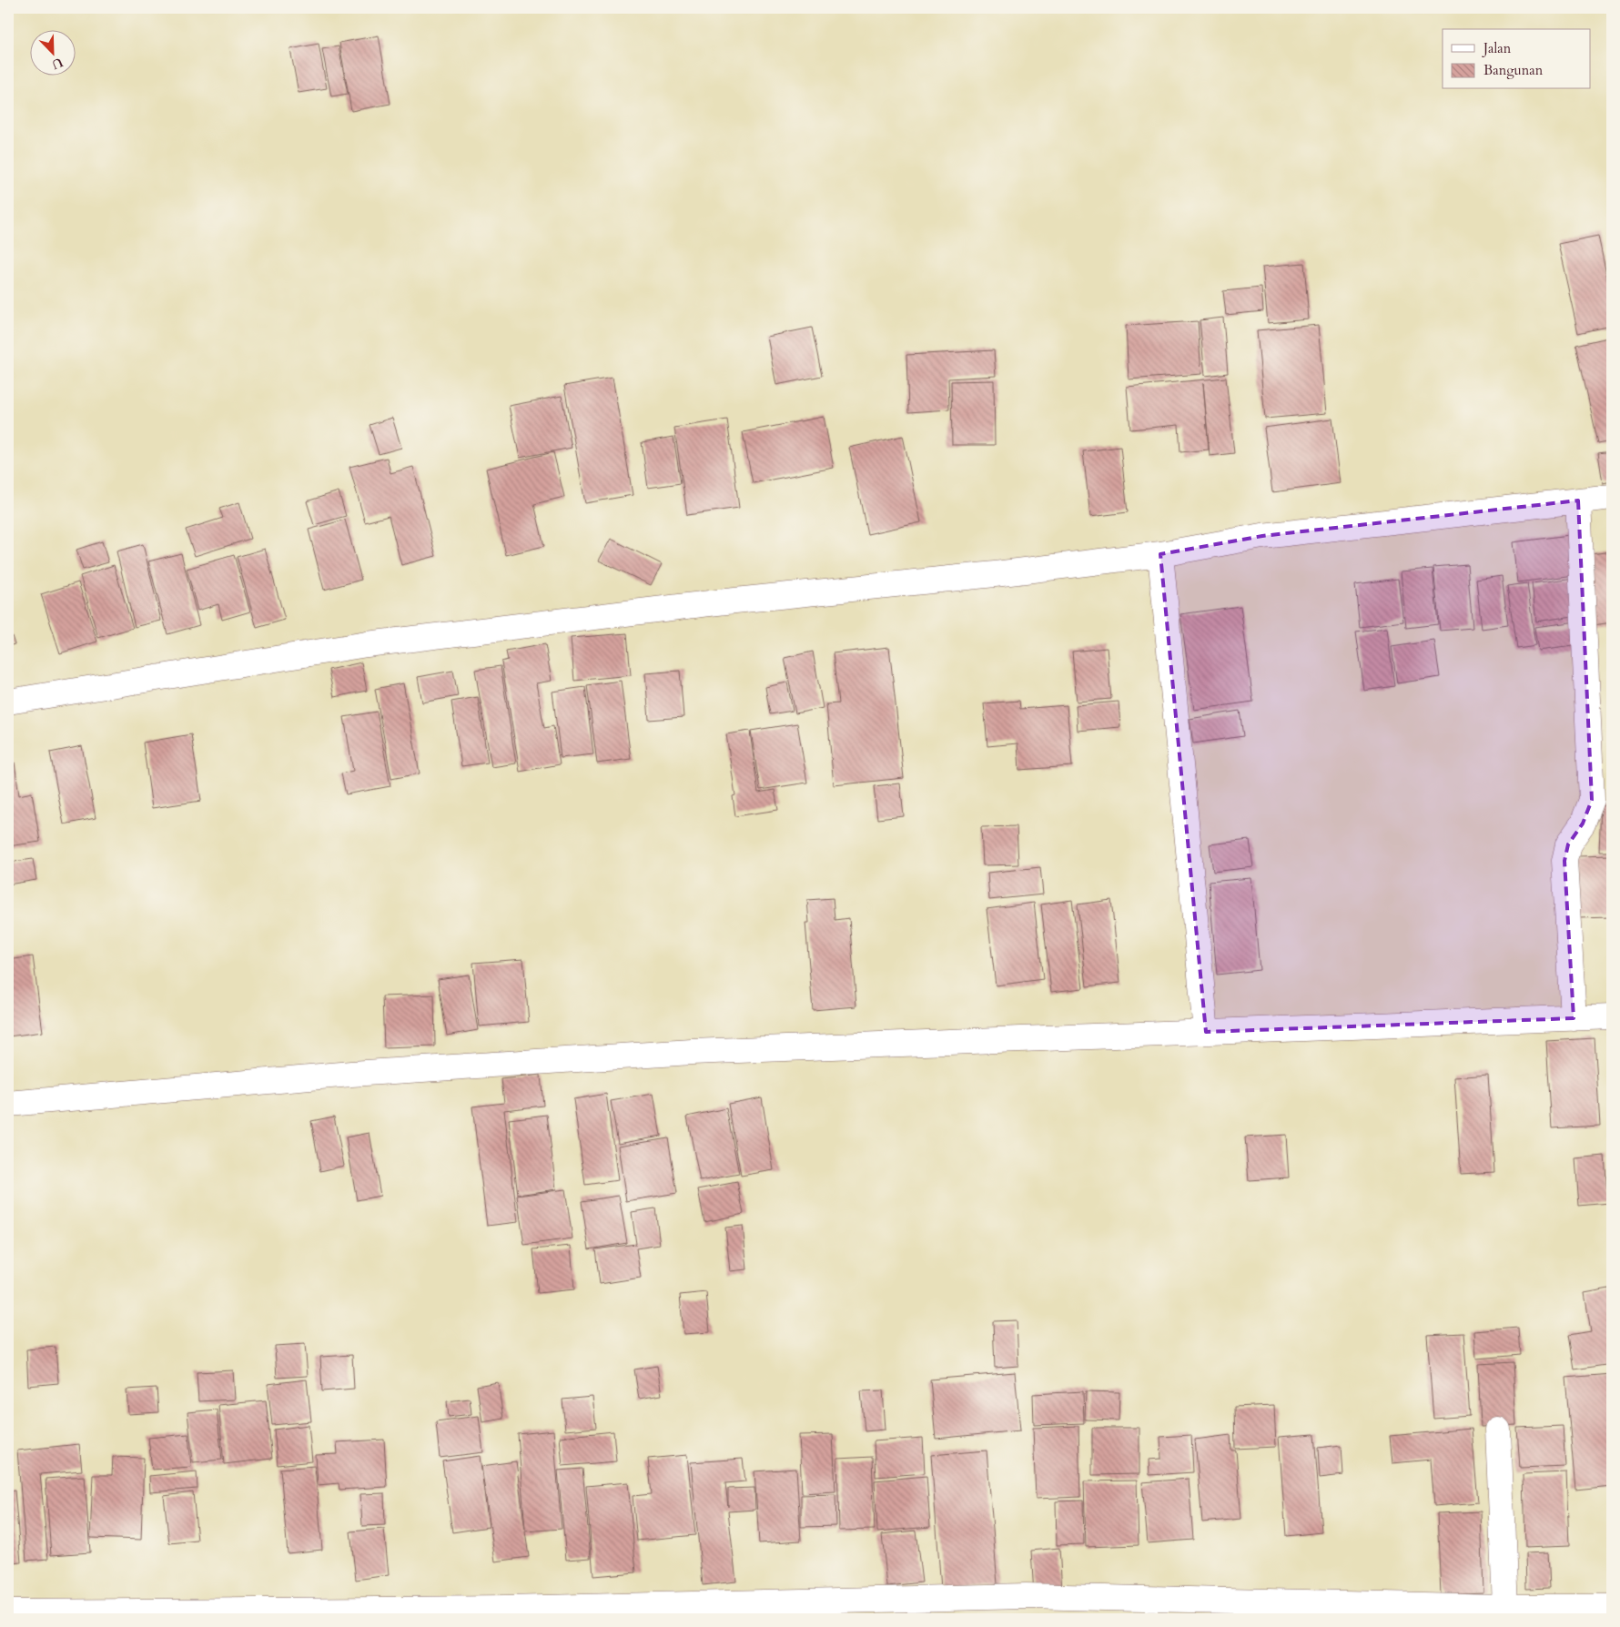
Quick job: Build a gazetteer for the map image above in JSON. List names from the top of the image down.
{
  "legend": ["Jalan", "Bangunan"],
  "north": "bottom right"
}
